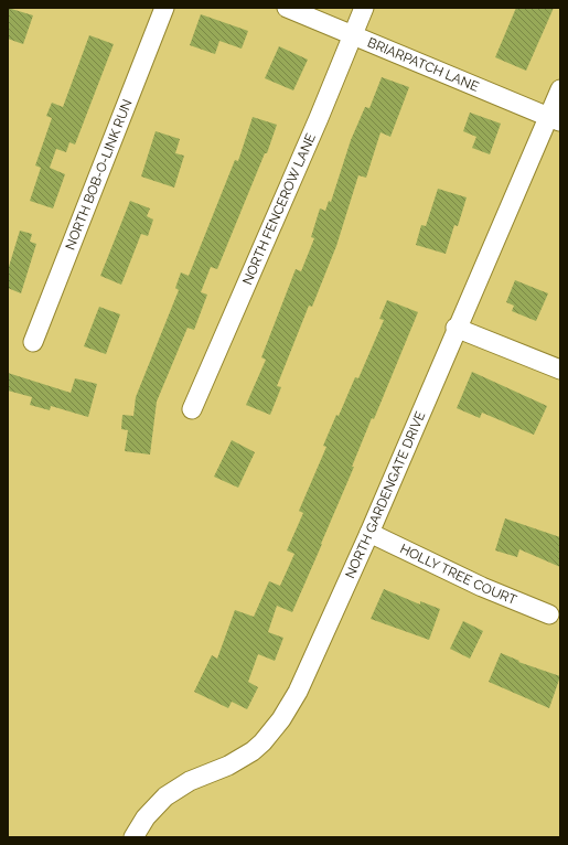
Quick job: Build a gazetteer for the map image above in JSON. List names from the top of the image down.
{
  "streets": {
    "street": [
      "BRIARPATCH LANE",
      "NORTH BOB-O-LINK RUN",
      "NORTH FENCEROW LANE",
      "NORTH GARDENGATE DRIVE",
      "HOLLY TREE COURT"
    ]
  },
  "crossings": [
    ["BRIARPATCH LANE", "NORTH FENCEROW LANE"],
    ["BRIARPATCH LANE", "NORTH GARDENGATE DRIVE"],
    ["NORTH GARDENGATE DRIVE", "HOLLY TREE COURT"]
  ]
}
